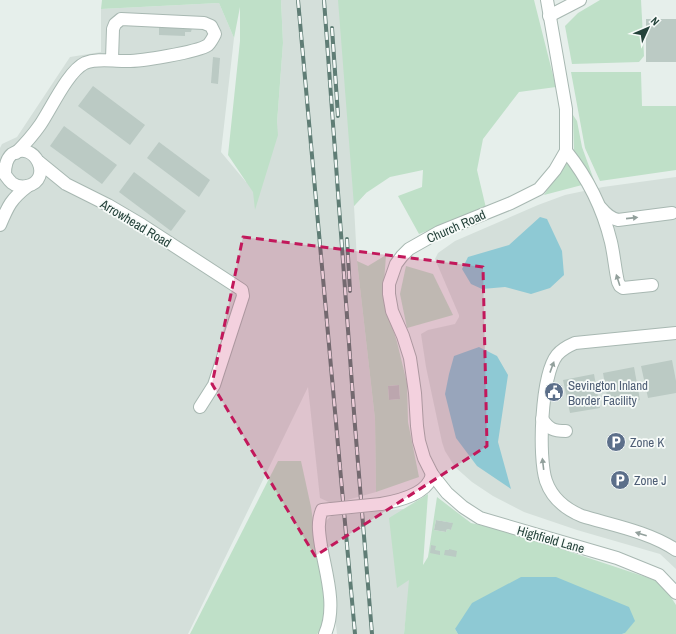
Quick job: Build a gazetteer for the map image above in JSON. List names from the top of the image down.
{
  "streets": {
    "street": ["Arrowhead Road", "Church Road", "Highfield Lane"]
  },
  "crossings": [
    ["Church Road", "Highfield Lane"]
  ],
  "places": {
    "public building": ["Sevington Inland Border Facility"],
    "parking": ["Zone K", "Zone J"]
  },
  "north": "top right"
}
